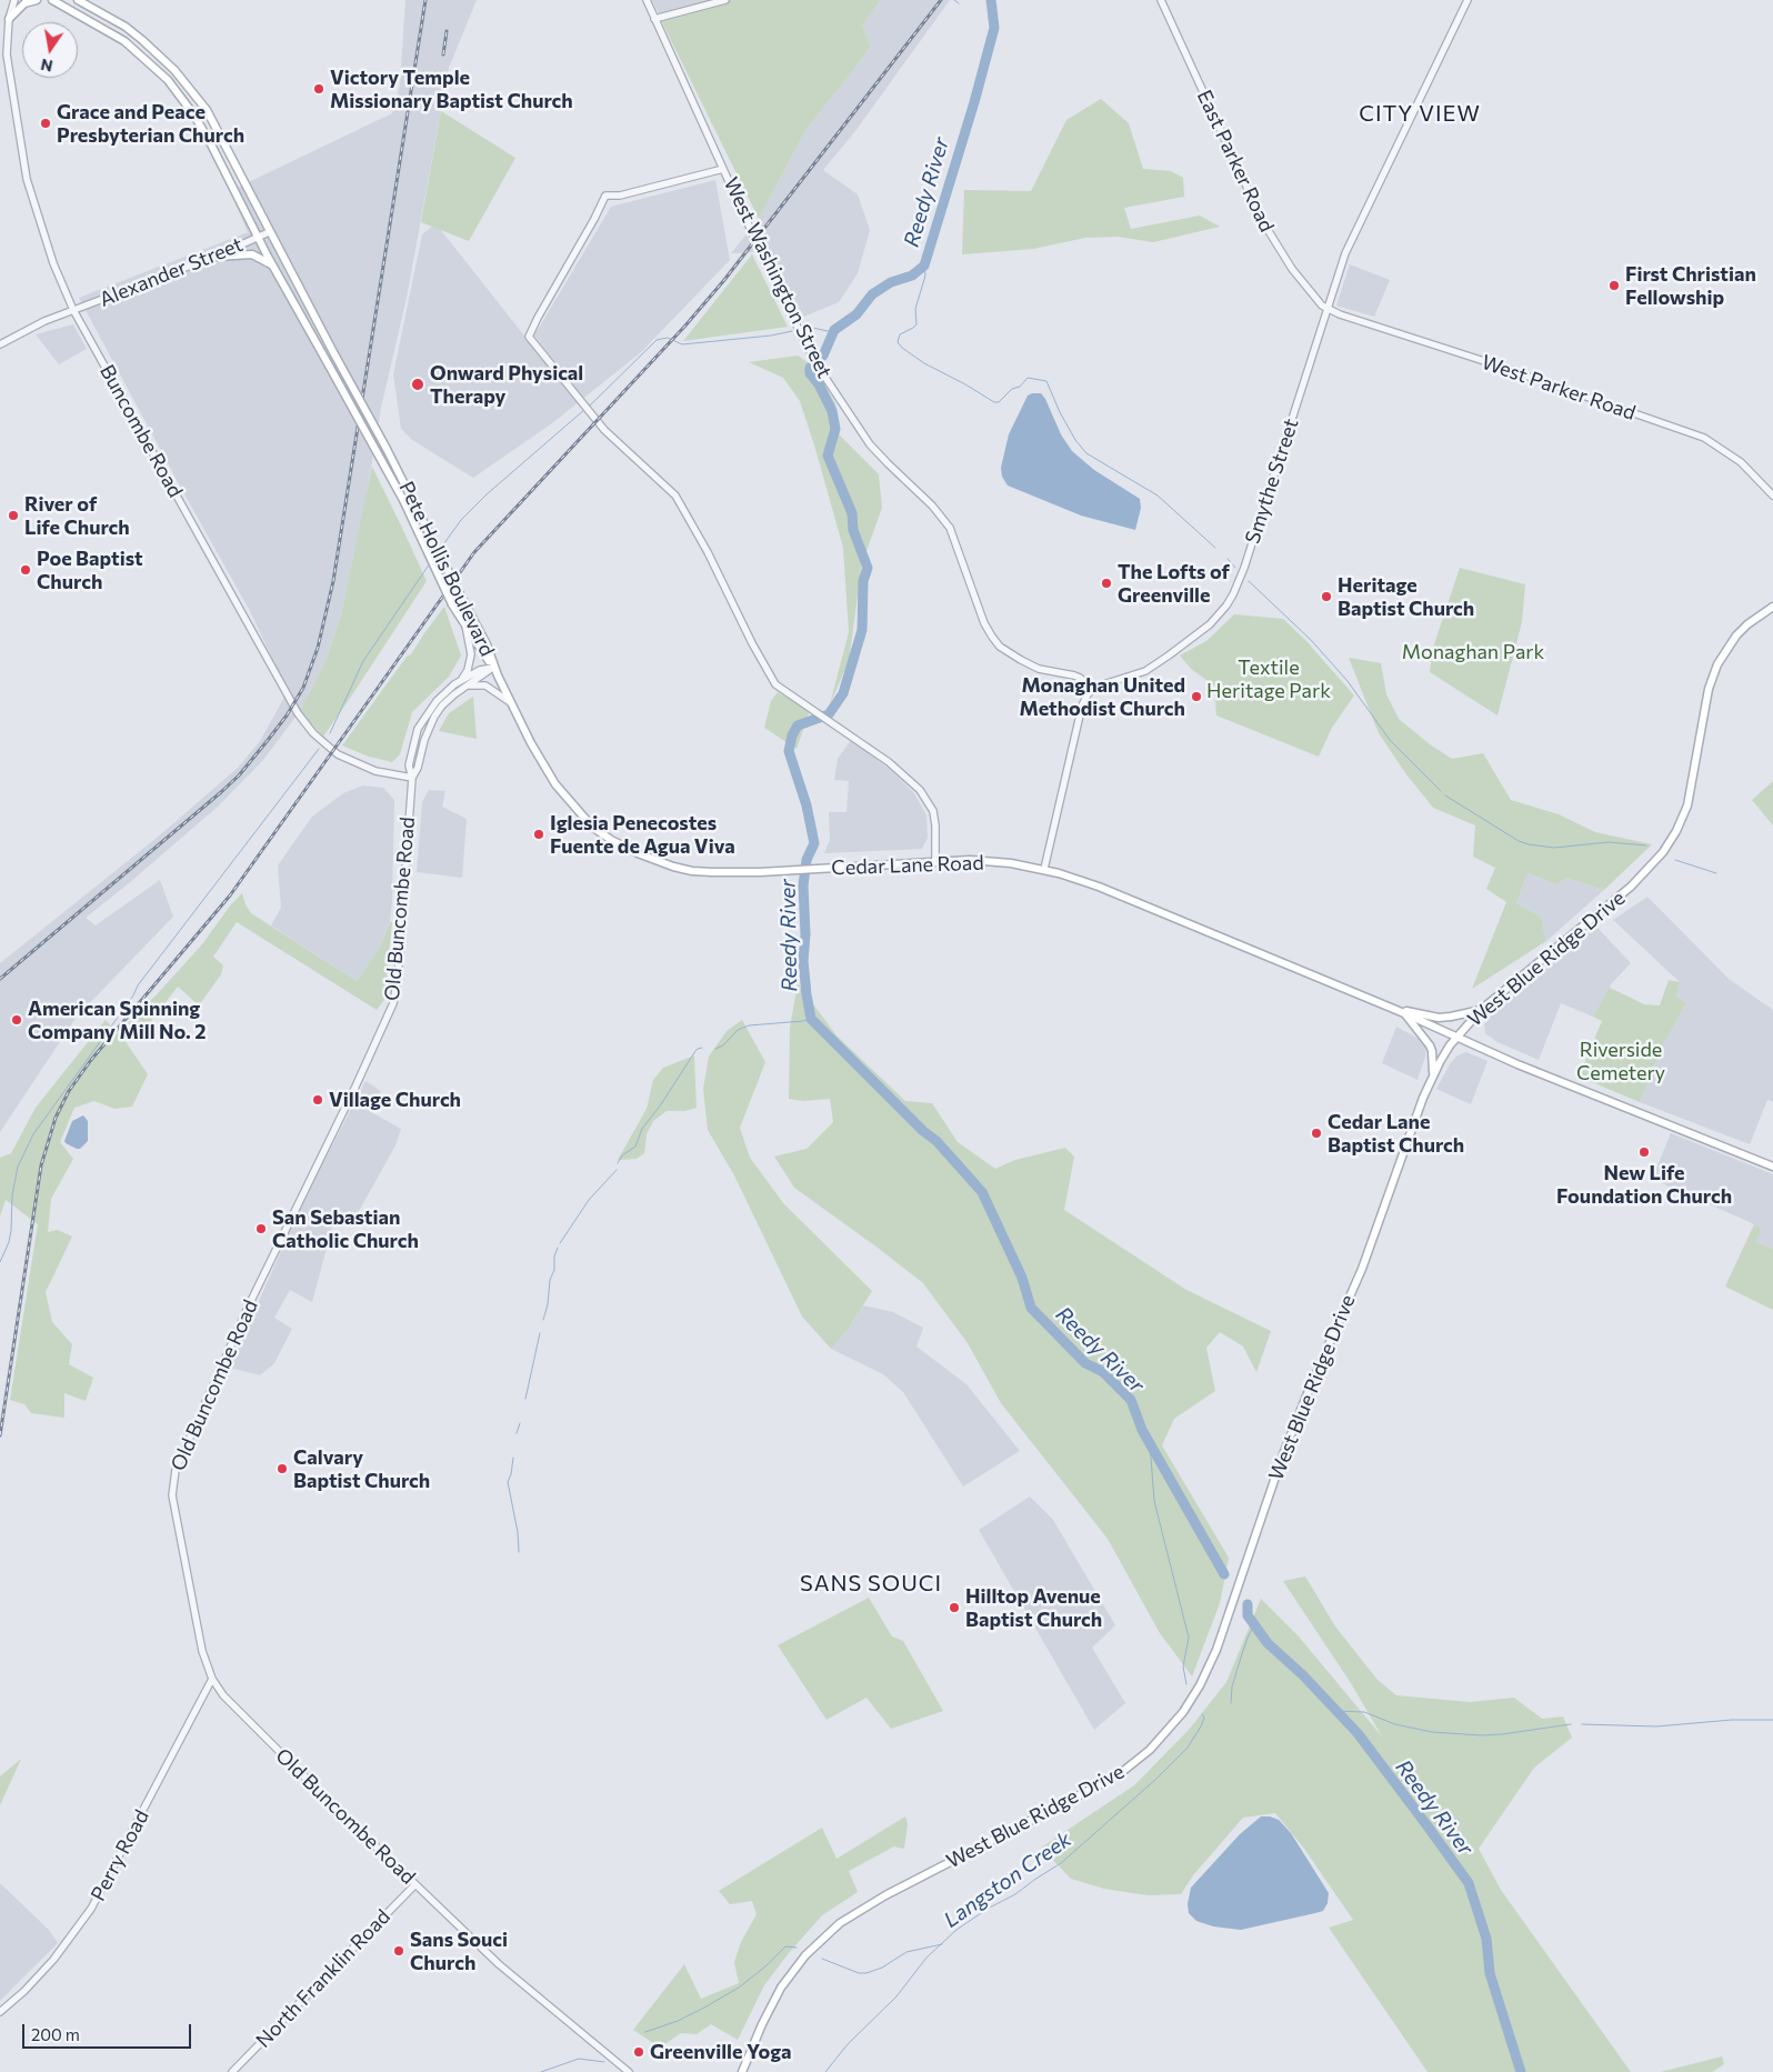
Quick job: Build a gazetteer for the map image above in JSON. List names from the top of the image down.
{
  "streets": {
    "main road": ["Pete Hollis Boulevard", "Cedar Lane Road", "West Blue Ridge Drive"],
    "street": [
      "East Parker Road",
      "Alexander Street",
      "West Washington Street",
      "West Parker Road",
      "Buncombe Road",
      "Smythe Street",
      "Old Buncombe Road",
      "Perry Road",
      "North Franklin Road"
    ]
  },
  "crossings": [
    ["East Parker Road", "West Parker Road"],
    ["East Parker Road", "Smythe Street"],
    ["Alexander Street", "Buncombe Road"],
    ["Alexander Street", "Pete Hollis Boulevard"],
    ["West Washington Street", "Smythe Street"],
    ["West Parker Road", "Smythe Street"],
    ["Buncombe Road", "Old Buncombe Road"],
    ["Pete Hollis Boulevard", "Cedar Lane Road"],
    ["Pete Hollis Boulevard", "Old Buncombe Road"],
    ["Cedar Lane Road", "Old Buncombe Road"],
    ["Cedar Lane Road", "West Blue Ridge Drive"],
    ["Old Buncombe Road", "Perry Road"],
    ["Old Buncombe Road", "North Franklin Road"]
  ],
  "districts": ["CITY VIEW", "SANS SOUCI"],
  "water": ["Reedy River", "Langston Creek"],
  "parks": ["Monaghan Park", "Textile Heritage Park", "Riverside Cemetery"],
  "places": [
    "Victory Temple Missionary Baptist Church",
    "Grace and Peace Presbyterian Church",
    "First Christian Fellowship",
    "Onward Physical Therapy",
    "River of Life Church",
    "Poe Baptist Church",
    "The Lofts of Greenville",
    "Heritage Baptist Church",
    "Monaghan United Methodist Church",
    "Iglesia Penecostes Fuente de Agua Viva",
    "American Spinning Company Mill No. 2",
    "Village Church",
    "Cedar Lane Baptist Church",
    "New Life Foundation Church",
    "San Sebastian Catholic Church",
    "Calvary Baptist Church",
    "Hilltop Avenue Baptist Church",
    "Sans Souci Church",
    "Greenville Yoga"
  ],
  "scale_bar": "200 m",
  "north": "bottom"
}
